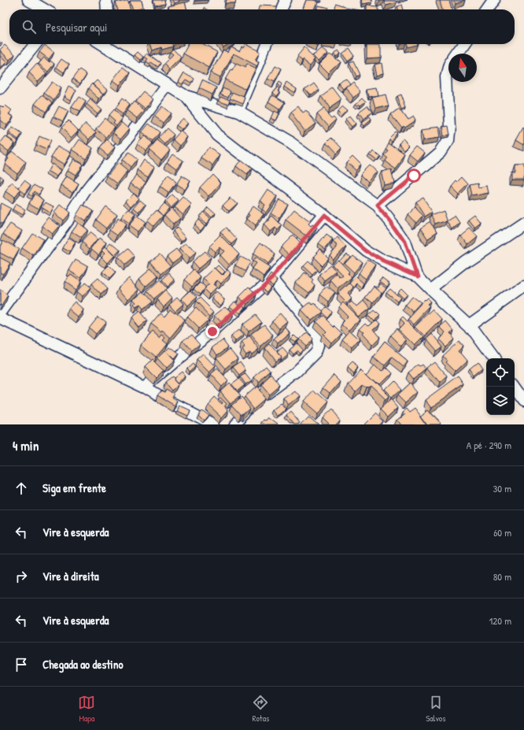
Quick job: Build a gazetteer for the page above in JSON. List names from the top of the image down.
{
  "north": "top",
  "page": {
    "search": "Pesquisar aqui",
    "heading": ["4 min", "A pé · 290 m"],
    "list": [
      ["Siga em frente", "30 m"],
      ["Vire à esquerda", "60 m"],
      ["Vire à direita", "80 m"],
      ["Vire à esquerda", "120 m"],
      "Chegada ao destino"
    ],
    "nav": ["Mapa", "Rotas", "Salvos"]
  }
}
